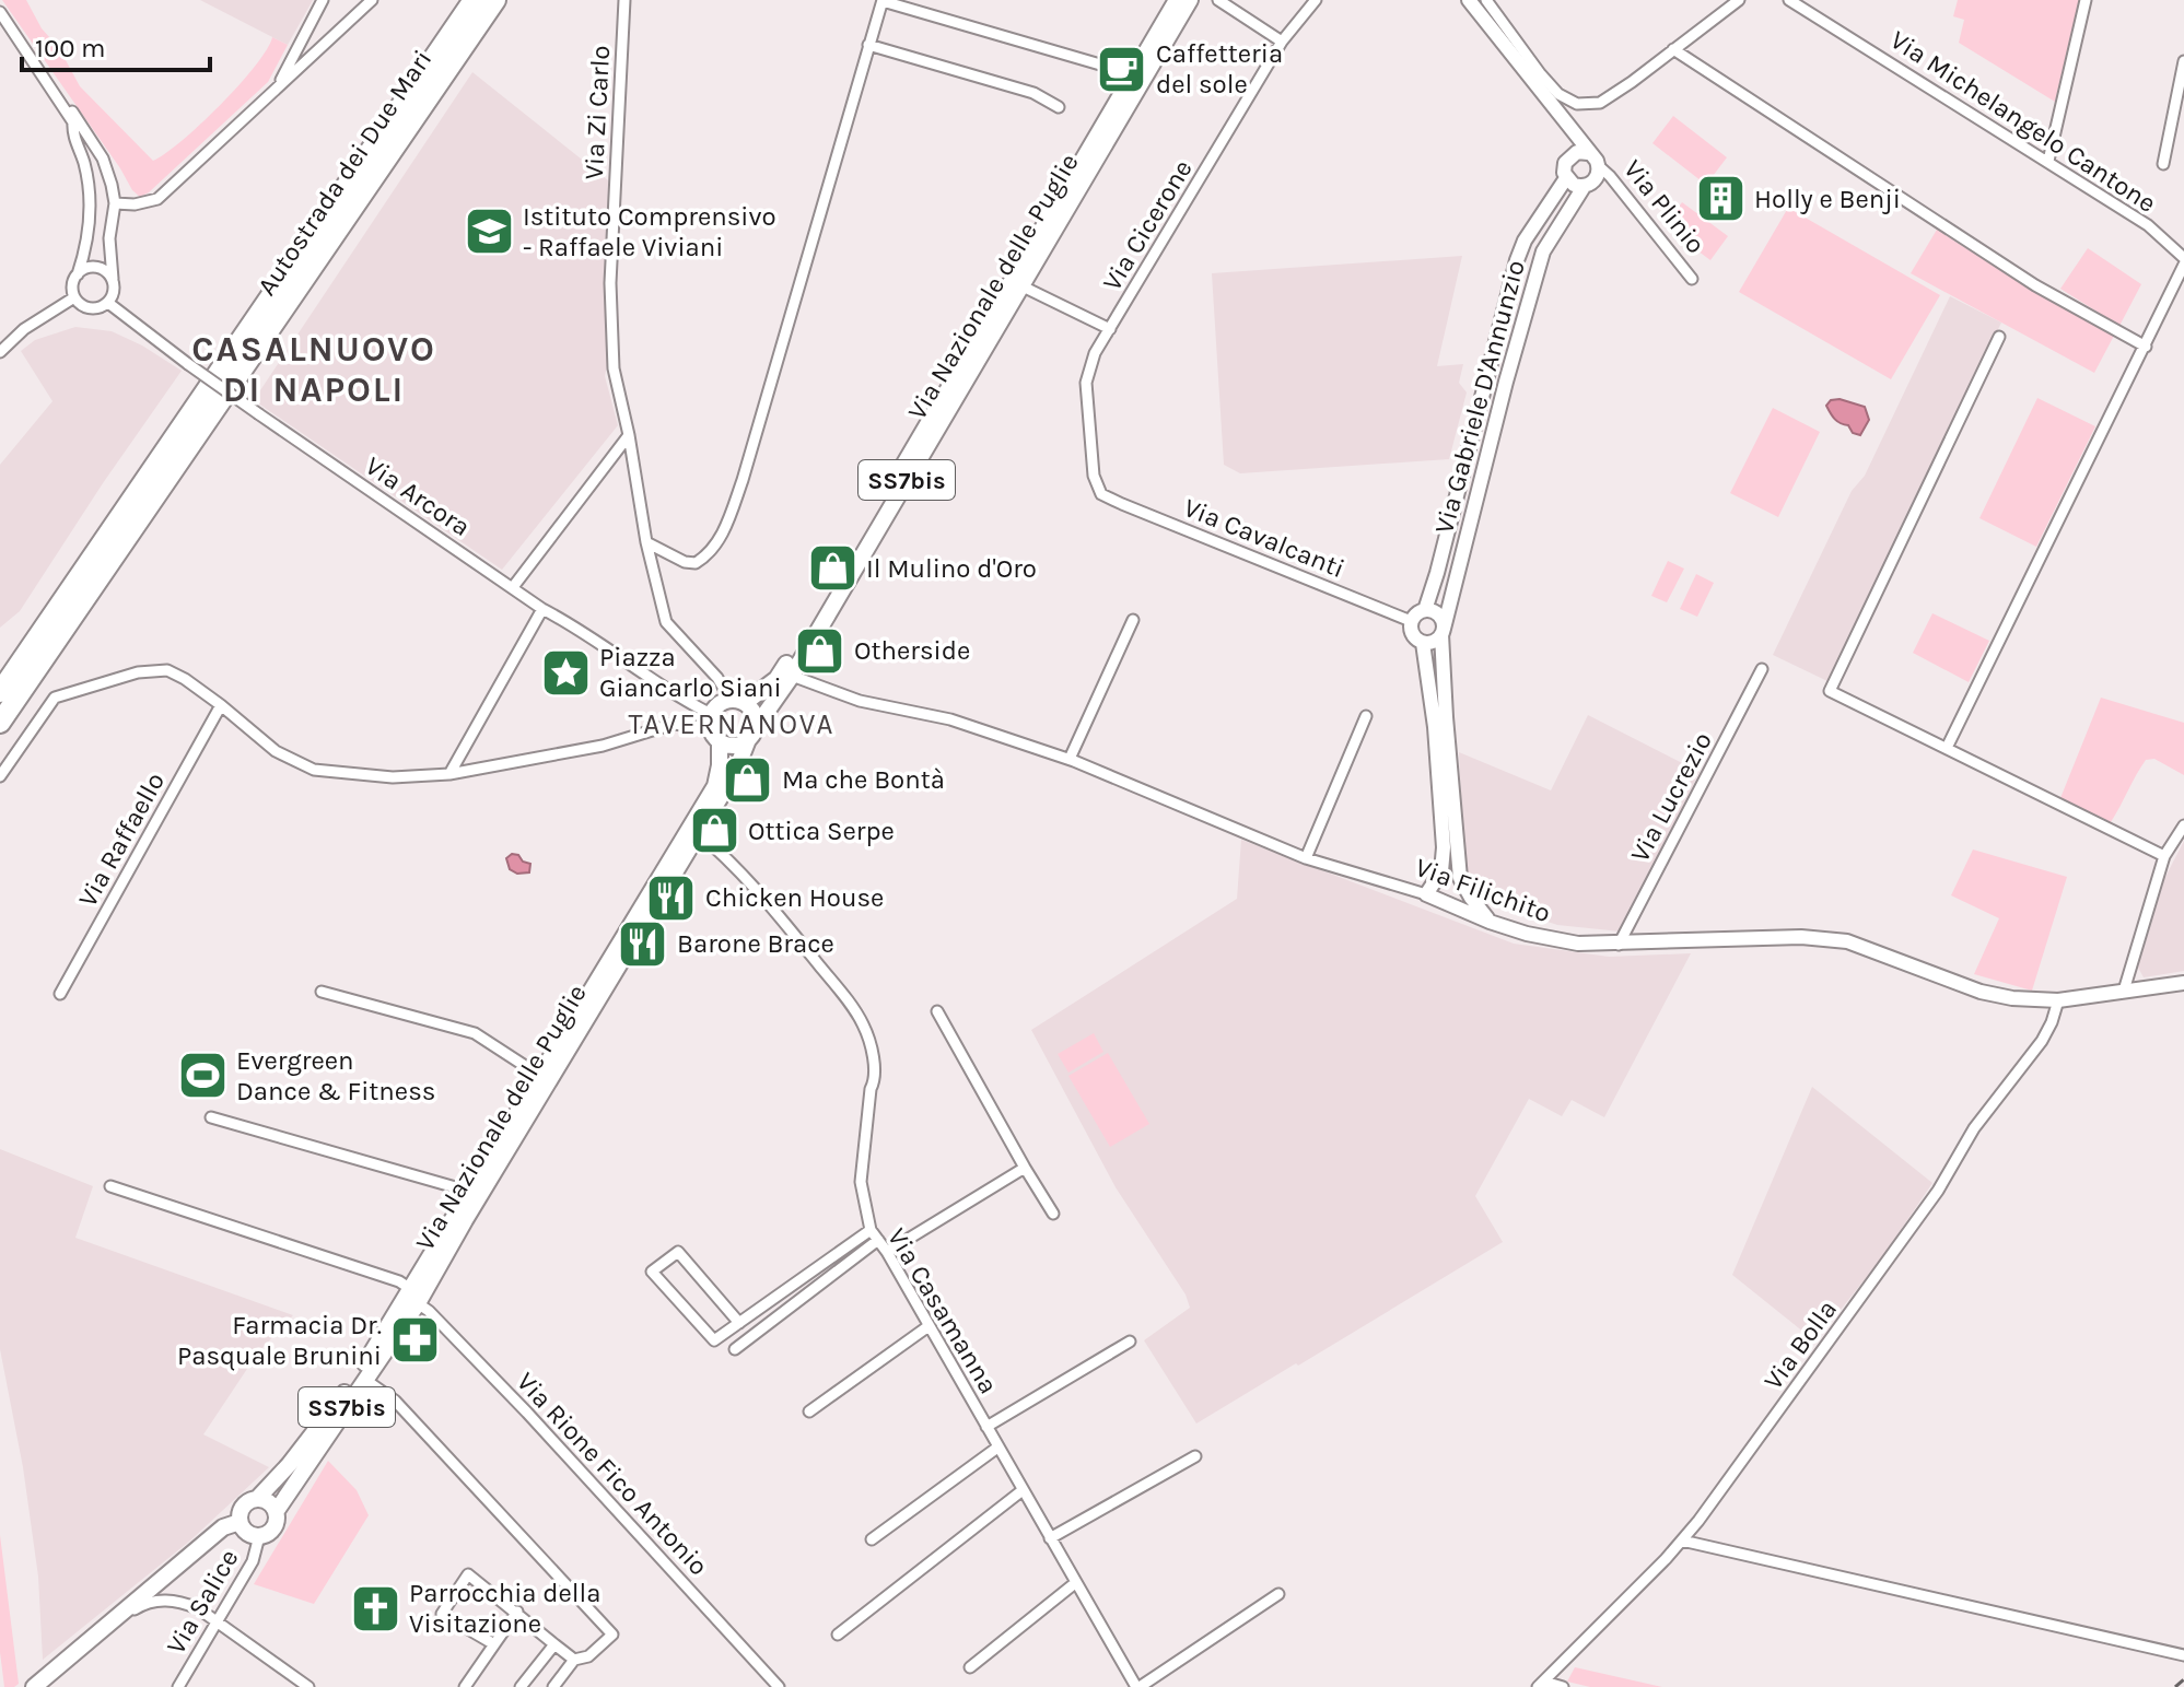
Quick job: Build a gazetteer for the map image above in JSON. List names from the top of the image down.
{
  "streets": {
    "highway": ["Autostrada dei Due Mari"],
    "main road": ["Via Nazionale delle Puglie", "SS7bis"],
    "street": [
      "Via Zi Carlo",
      "Via Michelangelo Cantone",
      "Via Plinio",
      "Via Cicerone",
      "Via Gabriele D'Annunzio",
      "Via Arcora",
      "Via Cavalcanti",
      "Via Lucrezio",
      "Via Raffaello",
      "Via Filichito",
      "Via Casamanna",
      "Via Bolla",
      "Via Rione Fico Antonio",
      "Via Salice"
    ]
  },
  "crossings": [
    ["Via Zi Carlo", "Via Nazionale delle Puglie"],
    ["Via Zi Carlo", "SS7bis"],
    ["Via Zi Carlo", "Via Arcora"],
    ["Via Plinio", "Via Gabriele D'Annunzio"],
    ["Via Cicerone", "Via Cavalcanti"],
    ["Via Nazionale delle Puglie", "SS7bis"],
    ["Via Nazionale delle Puglie", "Via Arcora"],
    ["Via Nazionale delle Puglie", "Via Filichito"],
    ["Via Nazionale delle Puglie", "Via Casamanna"],
    ["Via Nazionale delle Puglie", "Via Rione Fico Antonio"],
    ["Via Nazionale delle Puglie", "Via Salice"],
    ["Via Gabriele D'Annunzio", "Via Cavalcanti"],
    ["Via Gabriele D'Annunzio", "Via Filichito"],
    ["SS7bis", "Via Arcora"],
    ["SS7bis", "Via Salice"],
    ["Via Lucrezio", "Via Filichito"],
    ["Via Filichito", "Via Bolla"]
  ],
  "districts": ["CASALNUOVO DI NAPOLI", "TAVERNANOVA"],
  "places": {
    "cafe": ["Caffetteria del sole"],
    "building": ["Holly e Benji"],
    "school or university": ["Istituto Comprensivo - Raffaele Viviani"],
    "shop": [
      "Il Mulino d'Oro",
      "Otherside",
      "Ma che Bontà",
      "Ottica Serpe"
    ],
    "place": ["Piazza Giancarlo Siani"],
    "restaurant": ["Chicken House", "Barone Brace"],
    "sports": ["Evergreen Dance & Fitness"],
    "pharmacy": ["Farmacia Dr. Pasquale Brunini"],
    "church": ["Parrocchia della Visitazione"]
  },
  "scale_bar": "100 m"
}
